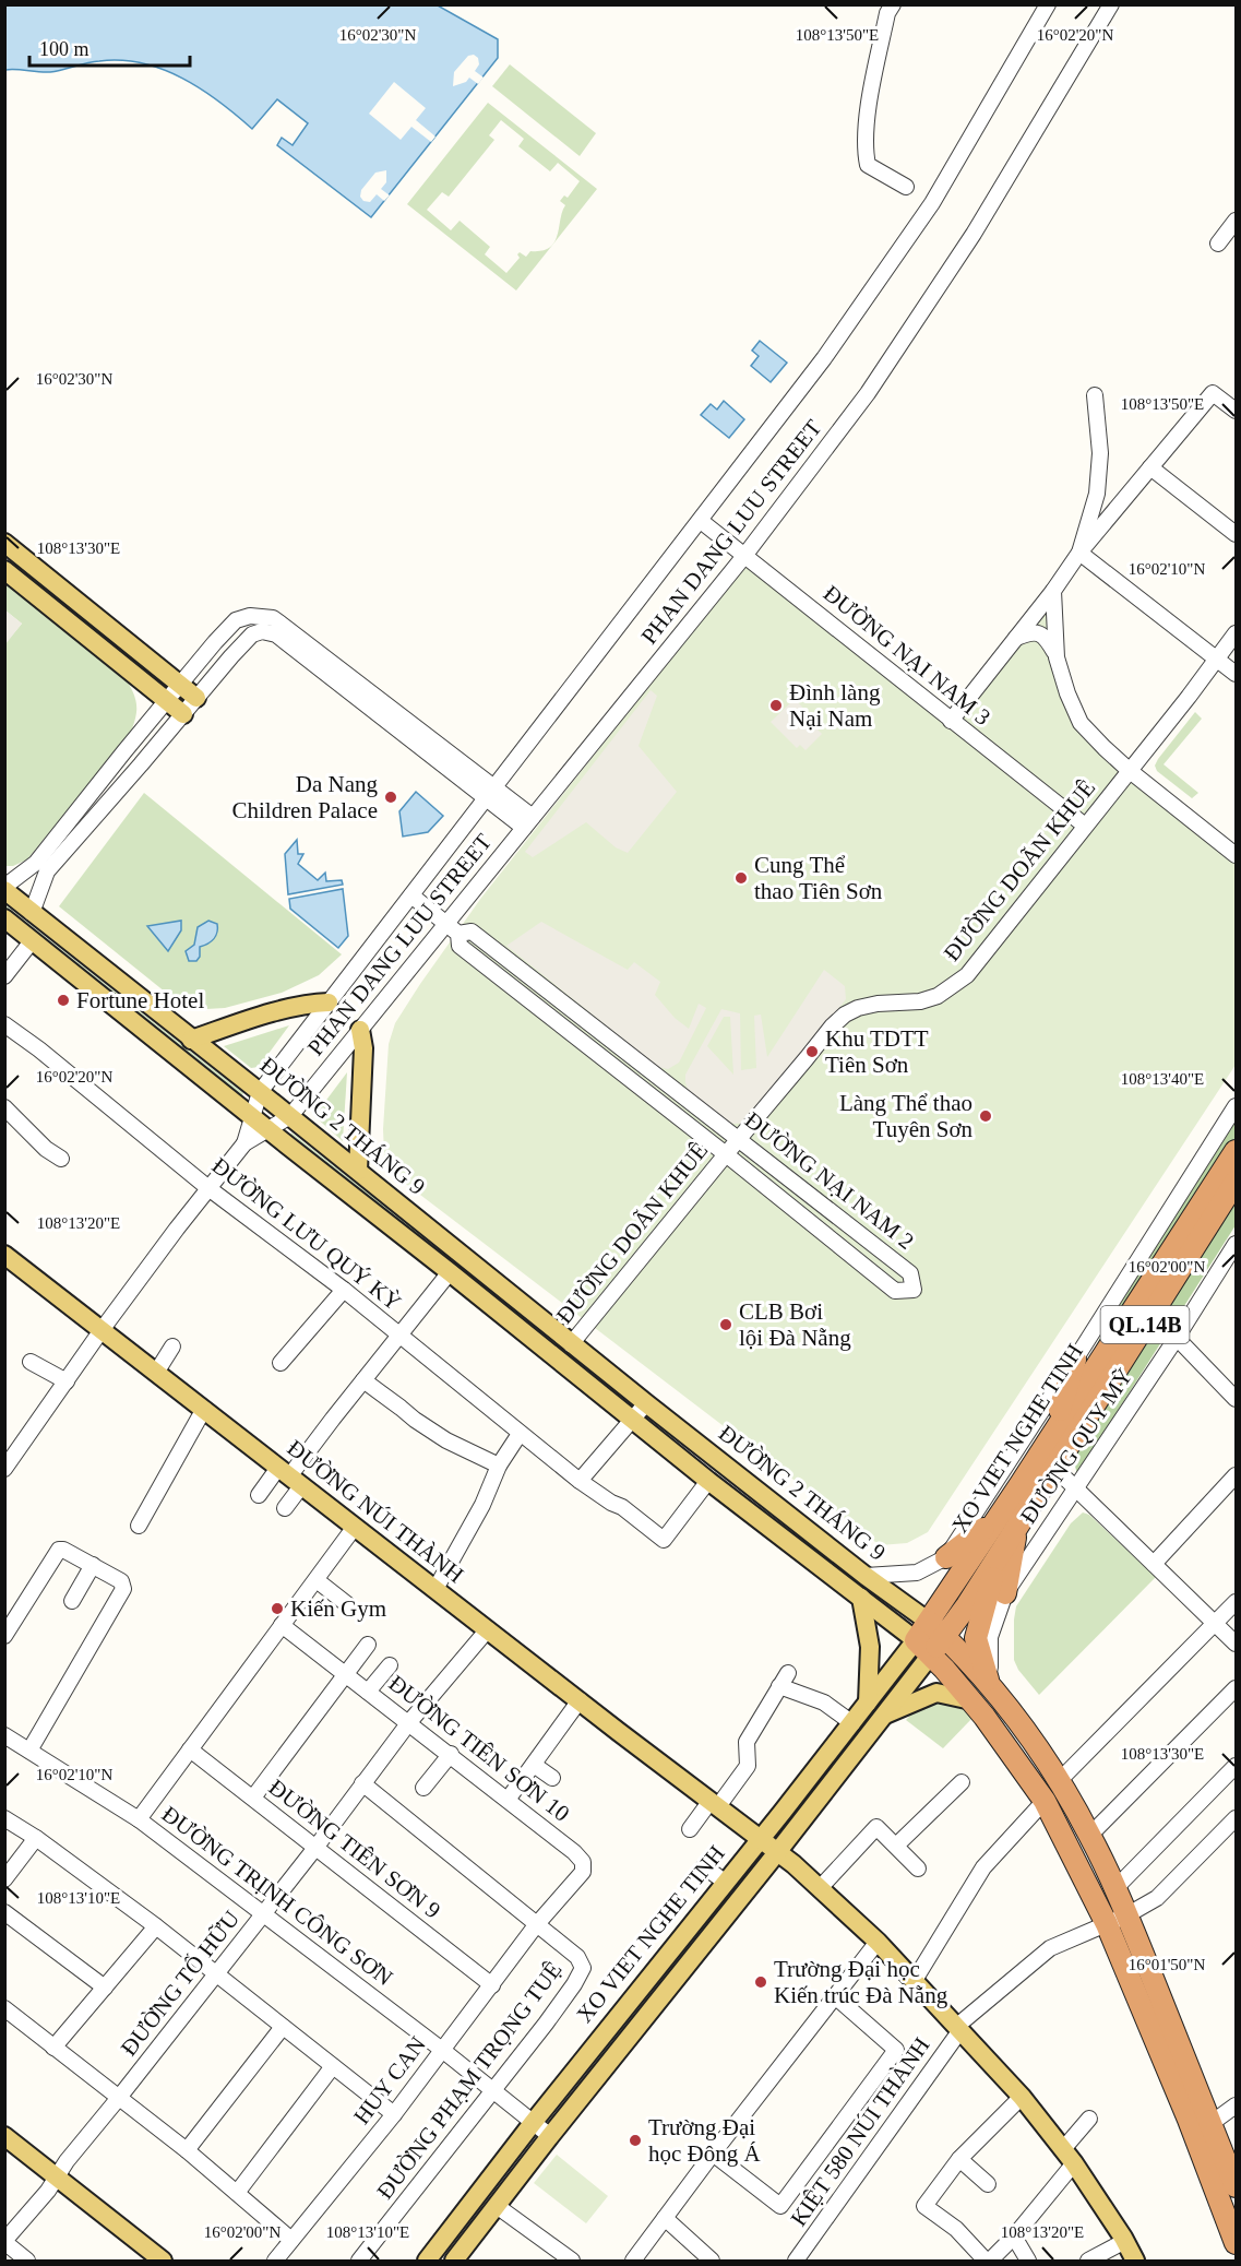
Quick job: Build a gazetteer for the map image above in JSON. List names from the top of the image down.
{
  "streets": {
    "highway": ["ĐƯỜNG 2 THÁNG 9", "QL.14B", "XO VIET NGHE TINH"],
    "main road": ["ĐƯỜNG NÚI THÀNH"],
    "street": [
      "PHAN DANG LUU STREET",
      "ĐƯỜNG NẠI NAM 3",
      "ĐƯỜNG DOÃN KHUÊ",
      "ĐƯỜNG NẠI NAM 2",
      "ĐƯỜNG LƯU QUÝ KỲ",
      "ĐƯỜNG QUY MỸ",
      "ĐƯỜNG TIÊN SƠN 10",
      "ĐƯỜNG TIÊN SƠN 9",
      "ĐƯỜNG TRỊNH CÔNG SƠN",
      "ĐƯỜNG TỐ HỮU",
      "HUY CAN",
      "ĐƯỜNG PHẠM TRỌNG TUỆ",
      "KIỆT 580 NÚI THÀNH"
    ]
  },
  "crossings": [
    ["PHAN DANG LUU STREET", "ĐƯỜNG NẠI NAM 3"],
    ["PHAN DANG LUU STREET", "ĐƯỜNG 2 THÁNG 9"],
    ["PHAN DANG LUU STREET", "ĐƯỜNG NẠI NAM 2"],
    ["ĐƯỜNG NẠI NAM 3", "ĐƯỜNG DOÃN KHUÊ"],
    ["ĐƯỜNG DOÃN KHUÊ", "ĐƯỜNG 2 THÁNG 9"],
    ["ĐƯỜNG DOÃN KHUÊ", "ĐƯỜNG NẠI NAM 2"],
    ["ĐƯỜNG 2 THÁNG 9", "ĐƯỜNG LƯU QUÝ KỲ"],
    ["ĐƯỜNG 2 THÁNG 9", "XO VIET NGHE TINH"],
    ["ĐƯỜNG 2 THÁNG 9", "ĐƯỜNG QUY MỸ"],
    ["ĐƯỜNG 2 THÁNG 9", "KIỆT 580 NÚI THÀNH"],
    ["XO VIET NGHE TINH", "ĐƯỜNG NÚI THÀNH"],
    ["XO VIET NGHE TINH", "ĐƯỜNG TRỊNH CÔNG SƠN"],
    ["ĐƯỜNG NÚI THÀNH", "ĐƯỜNG TRỊNH CÔNG SƠN"],
    ["ĐƯỜNG NÚI THÀNH", "ĐƯỜNG TỐ HỮU"],
    ["ĐƯỜNG NÚI THÀNH", "KIỆT 580 NÚI THÀNH"],
    ["ĐƯỜNG TIÊN SƠN 10", "ĐƯỜNG TRỊNH CÔNG SƠN"],
    ["ĐƯỜNG TIÊN SƠN 10", "ĐƯỜNG TỐ HỮU"],
    ["ĐƯỜNG TIÊN SƠN 10", "HUY CAN"],
    ["ĐƯỜNG TIÊN SƠN 10", "ĐƯỜNG PHẠM TRỌNG TUỆ"],
    ["ĐƯỜNG TIÊN SƠN 9", "ĐƯỜNG TRỊNH CÔNG SƠN"],
    ["ĐƯỜNG TIÊN SƠN 9", "ĐƯỜNG TỐ HỮU"],
    ["ĐƯỜNG TIÊN SƠN 9", "HUY CAN"],
    ["ĐƯỜNG TRỊNH CÔNG SƠN", "ĐƯỜNG TỐ HỮU"],
    ["ĐƯỜNG TRỊNH CÔNG SƠN", "HUY CAN"],
    ["ĐƯỜNG TRỊNH CÔNG SƠN", "ĐƯỜNG PHẠM TRỌNG TUỆ"],
    ["ĐƯỜNG TỐ HỮU", "ĐƯỜNG PHẠM TRỌNG TUỆ"],
    ["HUY CAN", "ĐƯỜNG PHẠM TRỌNG TUỆ"]
  ],
  "places": [
    "Đình làng Nại Nam",
    "Da Nang Children Palace",
    "Cung Thể thao Tiên Sơn",
    "Fortune Hotel",
    "Khu TDTT Tiên Sơn",
    "Làng Thể thao Tuyên Sơn",
    "CLB Bơi lội Đà Nẵng",
    "Kiến Gym",
    "Trường Đại học Kiến trúc Đà Nẵng",
    "Trường Đại học Đông Á"
  ],
  "scale_bar": "100 m",
  "coordinates": [
    "108°13'50\"E",
    "16°02'20\"N",
    "16°02'30\"N",
    "108°13'30\"E",
    "16°02'10\"N",
    "108°13'40\"E",
    "108°13'20\"E",
    "16°02'00\"N",
    "108°13'10\"E",
    "16°01'50\"N"
  ]
}
